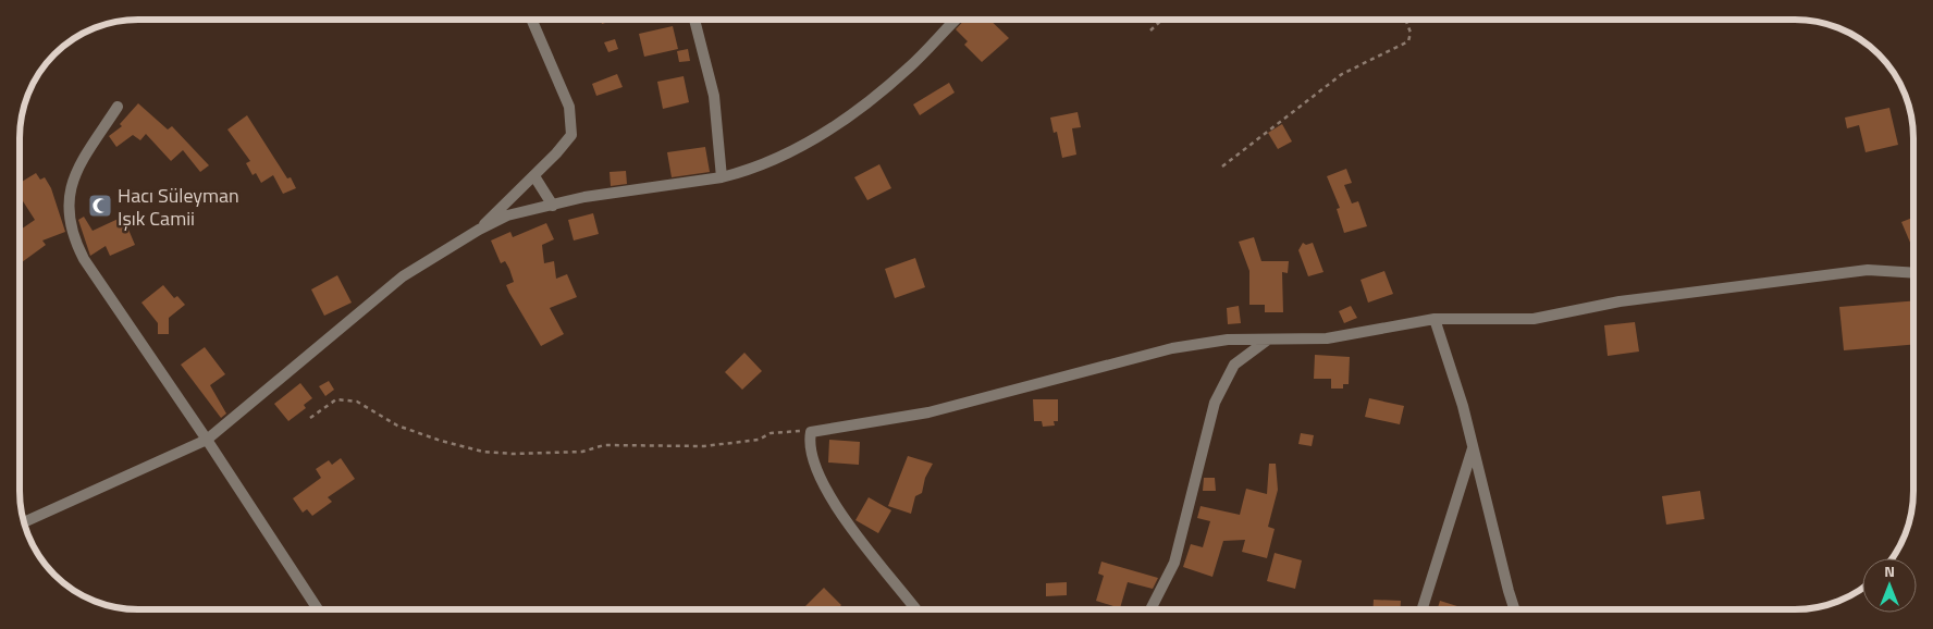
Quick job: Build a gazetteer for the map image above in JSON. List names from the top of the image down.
{
  "places": {
    "mosque": ["Hacı Süleyman Işık Camii"]
  },
  "north": "top"
}
